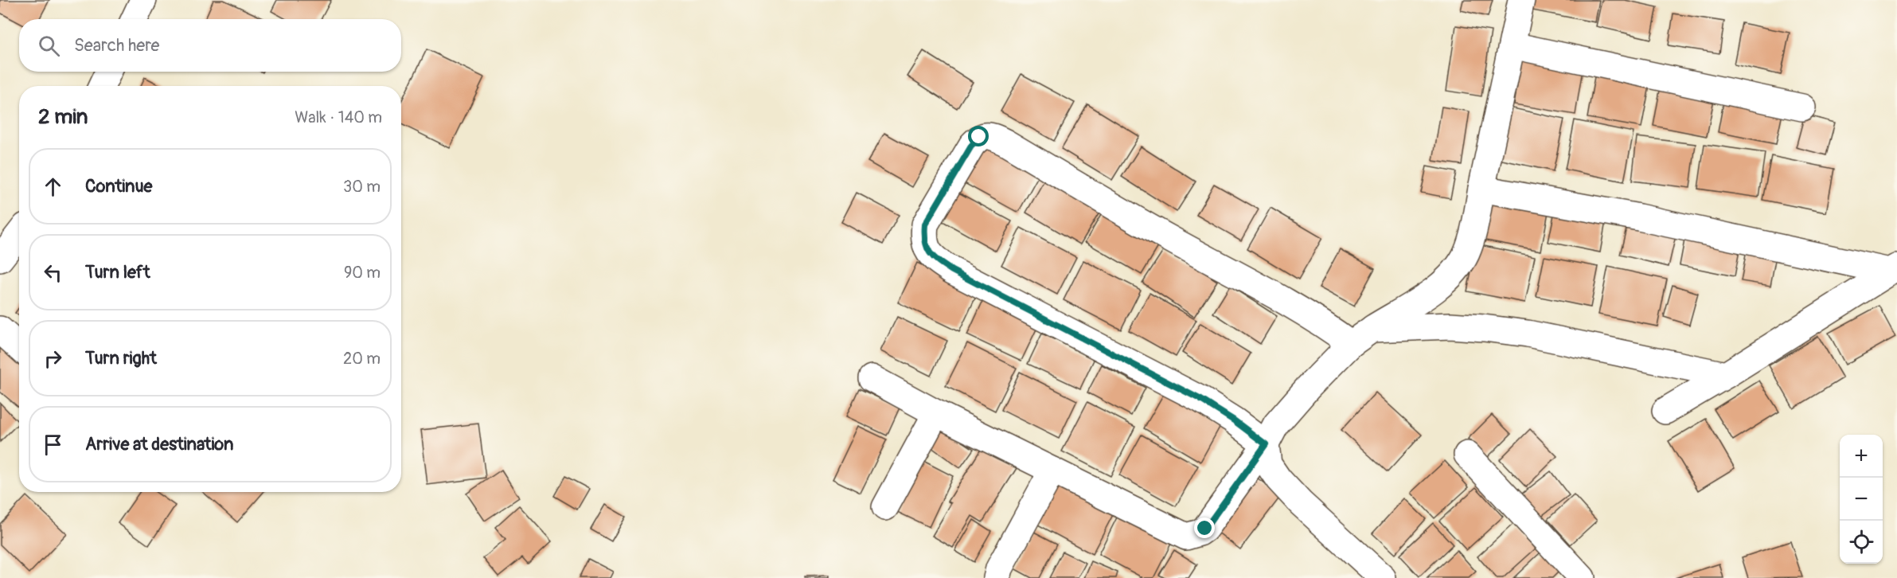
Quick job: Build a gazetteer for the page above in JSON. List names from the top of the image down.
{
  "page": {
    "search": "Search here",
    "heading": ["2 min", "Walk · 140 m"],
    "list": [
      ["Continue", "30 m"],
      ["Turn left", "90 m"],
      ["Turn right", "20 m"],
      "Arrive at destination"
    ],
    "map_buttons": ["+", "−"]
  }
}
